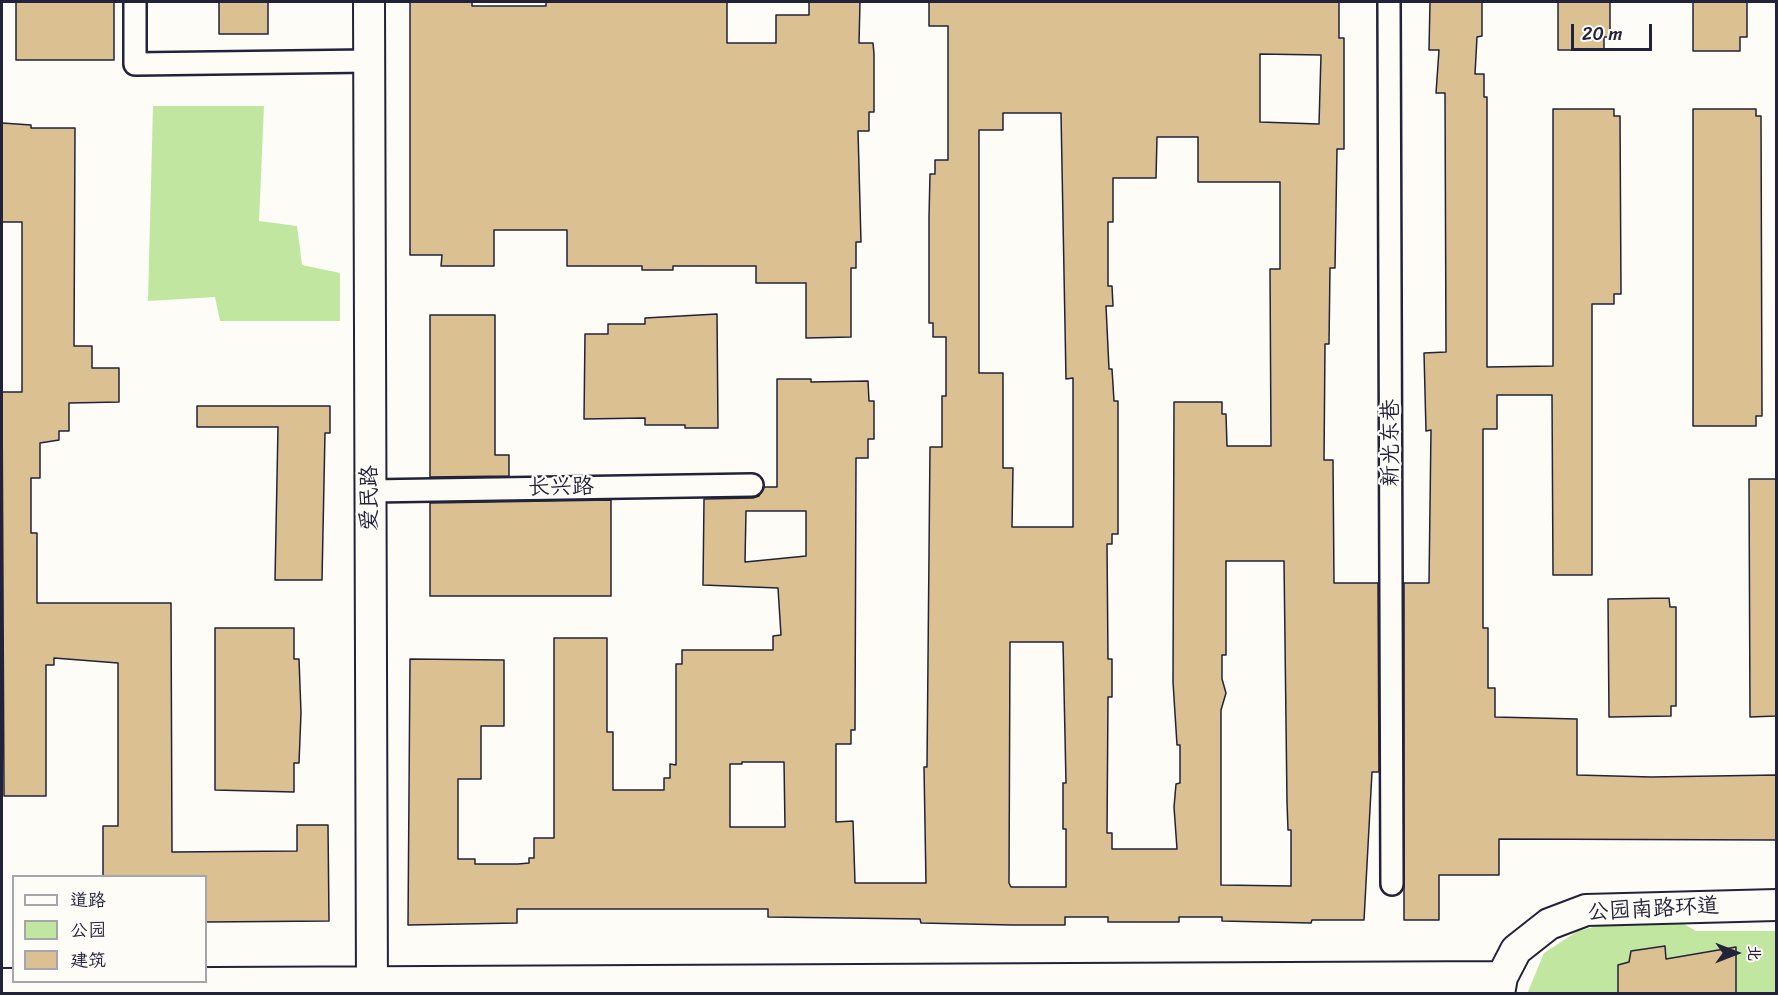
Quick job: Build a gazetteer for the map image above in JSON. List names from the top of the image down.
{
  "streets": {
    "main road": ["爱民路", "公园南路环道"],
    "street": ["新光东巷", "长兴路"]
  },
  "crossings": [
    ["长兴路", "爱民路"]
  ],
  "legend": ["道路", "公园", "建筑"],
  "scale_bar": "20 m",
  "north": "right"
}
